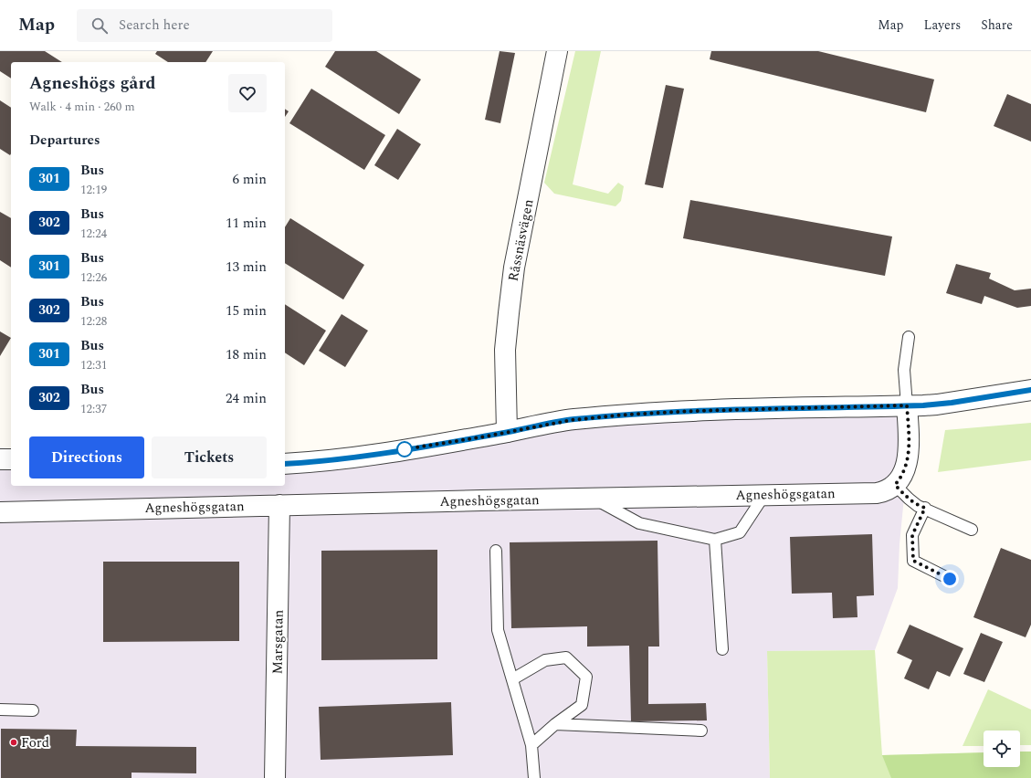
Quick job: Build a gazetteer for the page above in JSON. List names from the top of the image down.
{
  "streets": {
    "street": ["Råssnäsvägen", "Agneshögsgatan", "Marsgatan"]
  },
  "crossings": [
    ["Agneshögsgatan", "Marsgatan"]
  ],
  "places": ["Ford"],
  "lines": ["bus line 301"],
  "page": {
    "header": "Map",
    "search": "Search here",
    "nav": ["Map", "Layers", "Share"],
    "heading": [
      ["Agneshögs gård", "Walk · 4 min · 260 m"],
      "Departures"
    ],
    "list": [
      {
        "mark": "301",
        "name": "Bus",
        "note": "12:19",
        "value": "6 min"
      },
      {
        "mark": "302",
        "name": "Bus",
        "note": "12:24",
        "value": "11 min"
      },
      {
        "mark": "301",
        "name": "Bus",
        "note": "12:26",
        "value": "13 min"
      },
      {
        "mark": "302",
        "name": "Bus",
        "note": "12:28",
        "value": "15 min"
      },
      {
        "mark": "301",
        "name": "Bus",
        "note": "12:31",
        "value": "18 min"
      },
      {
        "mark": "302",
        "name": "Bus",
        "note": "12:37",
        "value": "24 min"
      }
    ],
    "buttons": ["Directions", "Tickets"]
  }
}
